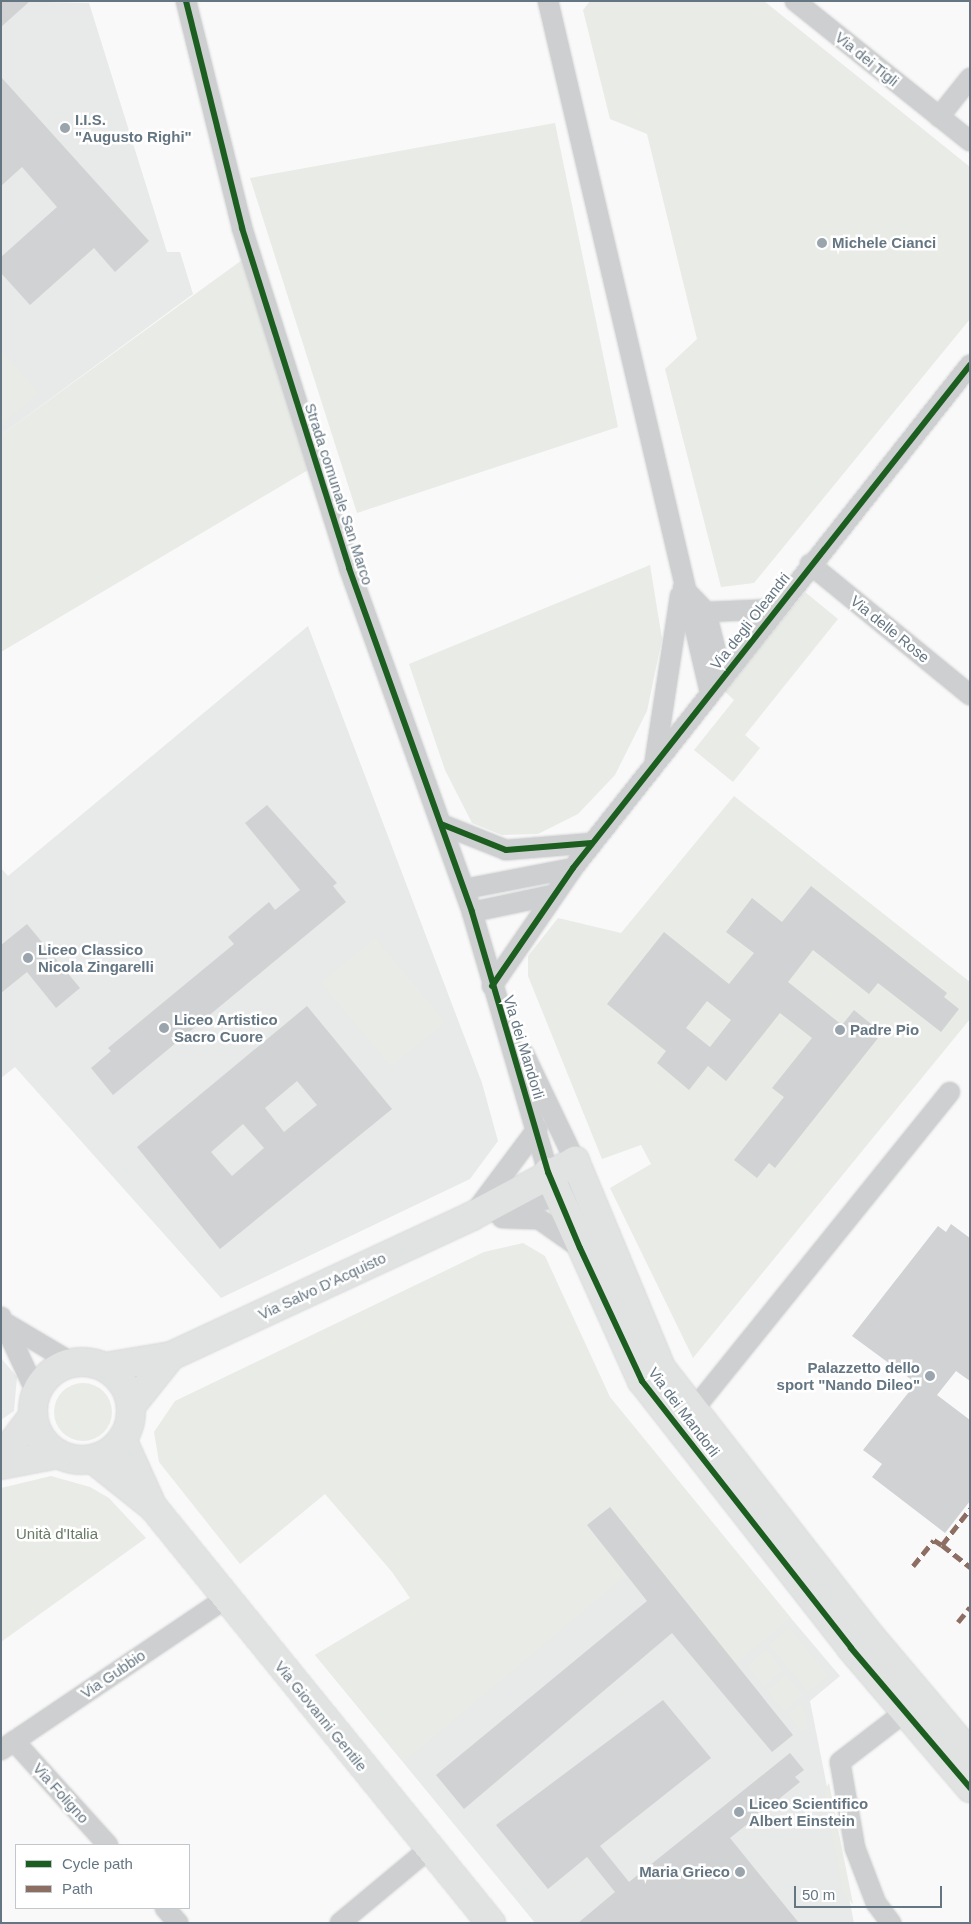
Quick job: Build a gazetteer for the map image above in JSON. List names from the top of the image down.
{
  "streets": {
    "street": [
      "Via dei Tigli",
      "Strada comunale San Marco",
      "Via degli Oleandri",
      "Via delle Rose",
      "Via dei Mandorli",
      "Via Salvo D'Acquisto",
      "Via Gubbio",
      "Via Giovanni Gentile",
      "Via Foligno"
    ]
  },
  "crossings": [
    ["Strada comunale San Marco", "Via degli Oleandri"],
    ["Strada comunale San Marco", "Via dei Mandorli"],
    ["Via degli Oleandri", "Via delle Rose"],
    ["Via degli Oleandri", "Via dei Mandorli"],
    ["Via dei Mandorli", "Via Salvo D'Acquisto"],
    ["Via Salvo D'Acquisto", "Via Giovanni Gentile"],
    ["Via Gubbio", "Via Giovanni Gentile"],
    ["Via Gubbio", "Via Foligno"]
  ],
  "parks": ["Unità d'Italia"],
  "places": [
    "I.I.S. \"Augusto Righi\"",
    "Michele Cianci",
    "Liceo Classico Nicola Zingarelli",
    "Liceo Artistico Sacro Cuore",
    "Padre Pio",
    "Palazzetto dello sport \"Nando Dileo\"",
    "Liceo Scientifico Albert Einstein",
    "Maria Grieco"
  ],
  "legend": ["Cycle path", "Path"],
  "scale_bar": "50 m"
}
